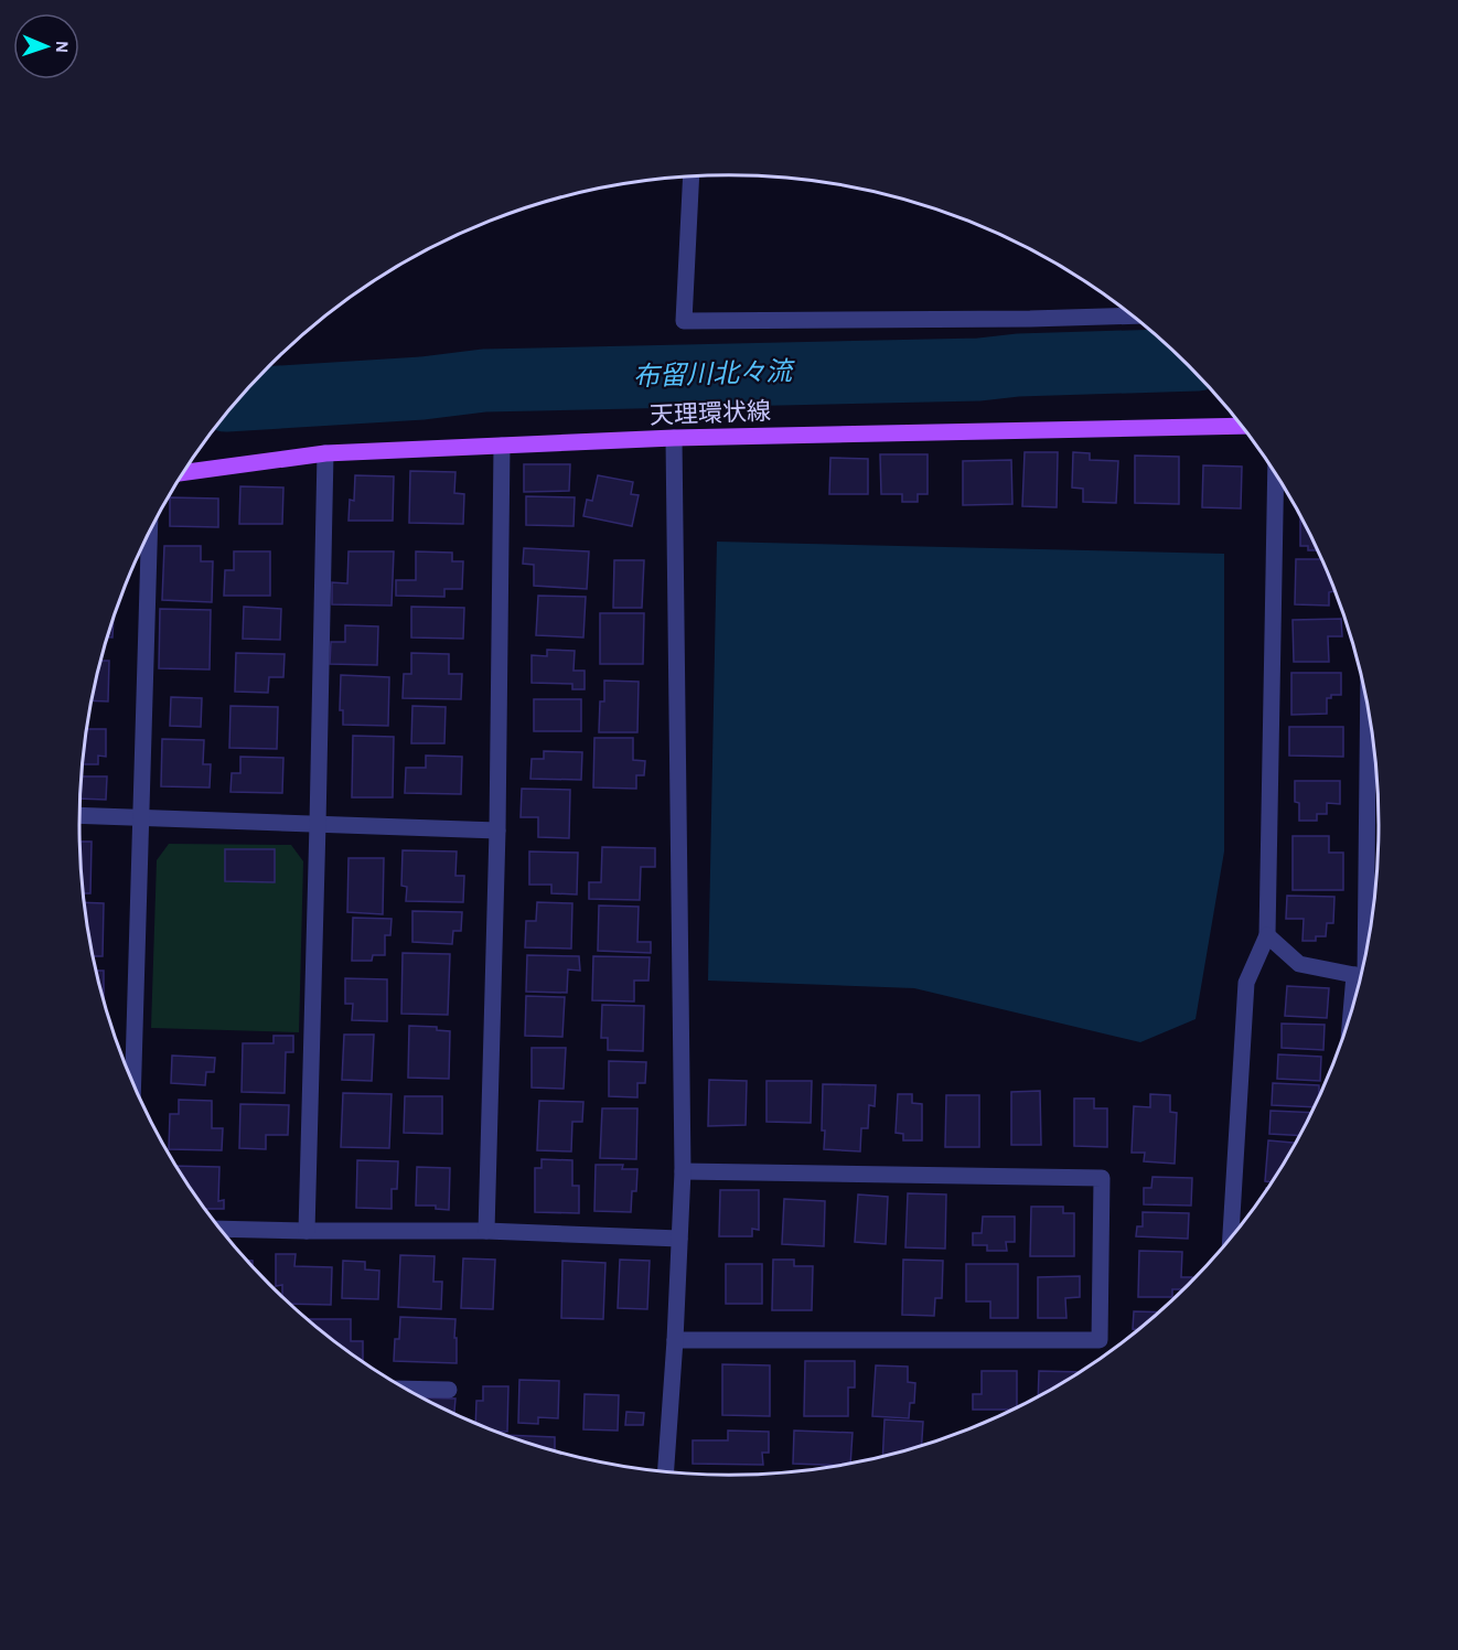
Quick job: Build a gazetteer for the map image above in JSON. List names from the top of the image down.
{
  "streets": {
    "main road": ["天理環状線"]
  },
  "water": ["布留川北々流"],
  "north": "right"
}
